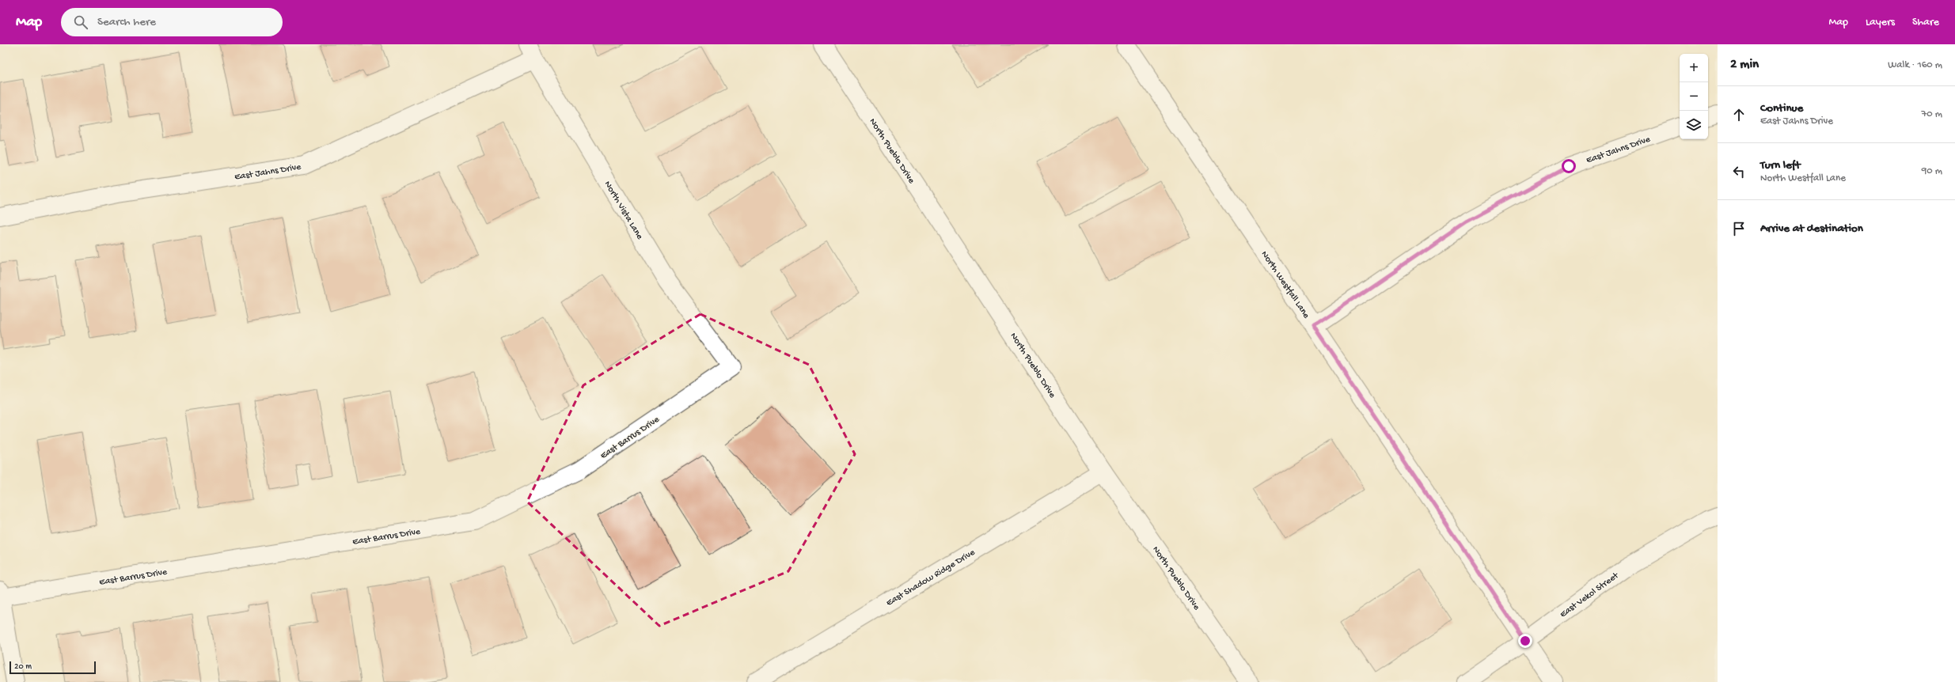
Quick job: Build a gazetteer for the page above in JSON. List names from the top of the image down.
{
  "streets": {
    "street": [
      "East Jahns Drive",
      "North Pueblo Drive",
      "North Vista Lane",
      "North Westfall Lane",
      "East Barrus Drive",
      "East Shadow Ridge Drive",
      "East Vekol Street"
    ]
  },
  "crossings": [
    ["East Jahns Drive", "North Vista Lane"],
    ["East Jahns Drive", "North Westfall Lane"],
    ["North Pueblo Drive", "East Shadow Ridge Drive"],
    ["North Vista Lane", "East Barrus Drive"],
    ["North Westfall Lane", "East Vekol Street"]
  ],
  "scale_bar": "20 m",
  "page": {
    "header": "Map",
    "search": "Search here",
    "nav": ["Map", "Layers", "Share"],
    "heading": ["2 min", "Walk · 160 m"],
    "map_buttons": ["+", "−"],
    "list": [
      ["Continue", "East Jahns Drive", "70 m"],
      ["Turn left", "North Westfall Lane", "90 m"],
      "Arrive at destination"
    ],
    "scale": "20 m"
  }
}
